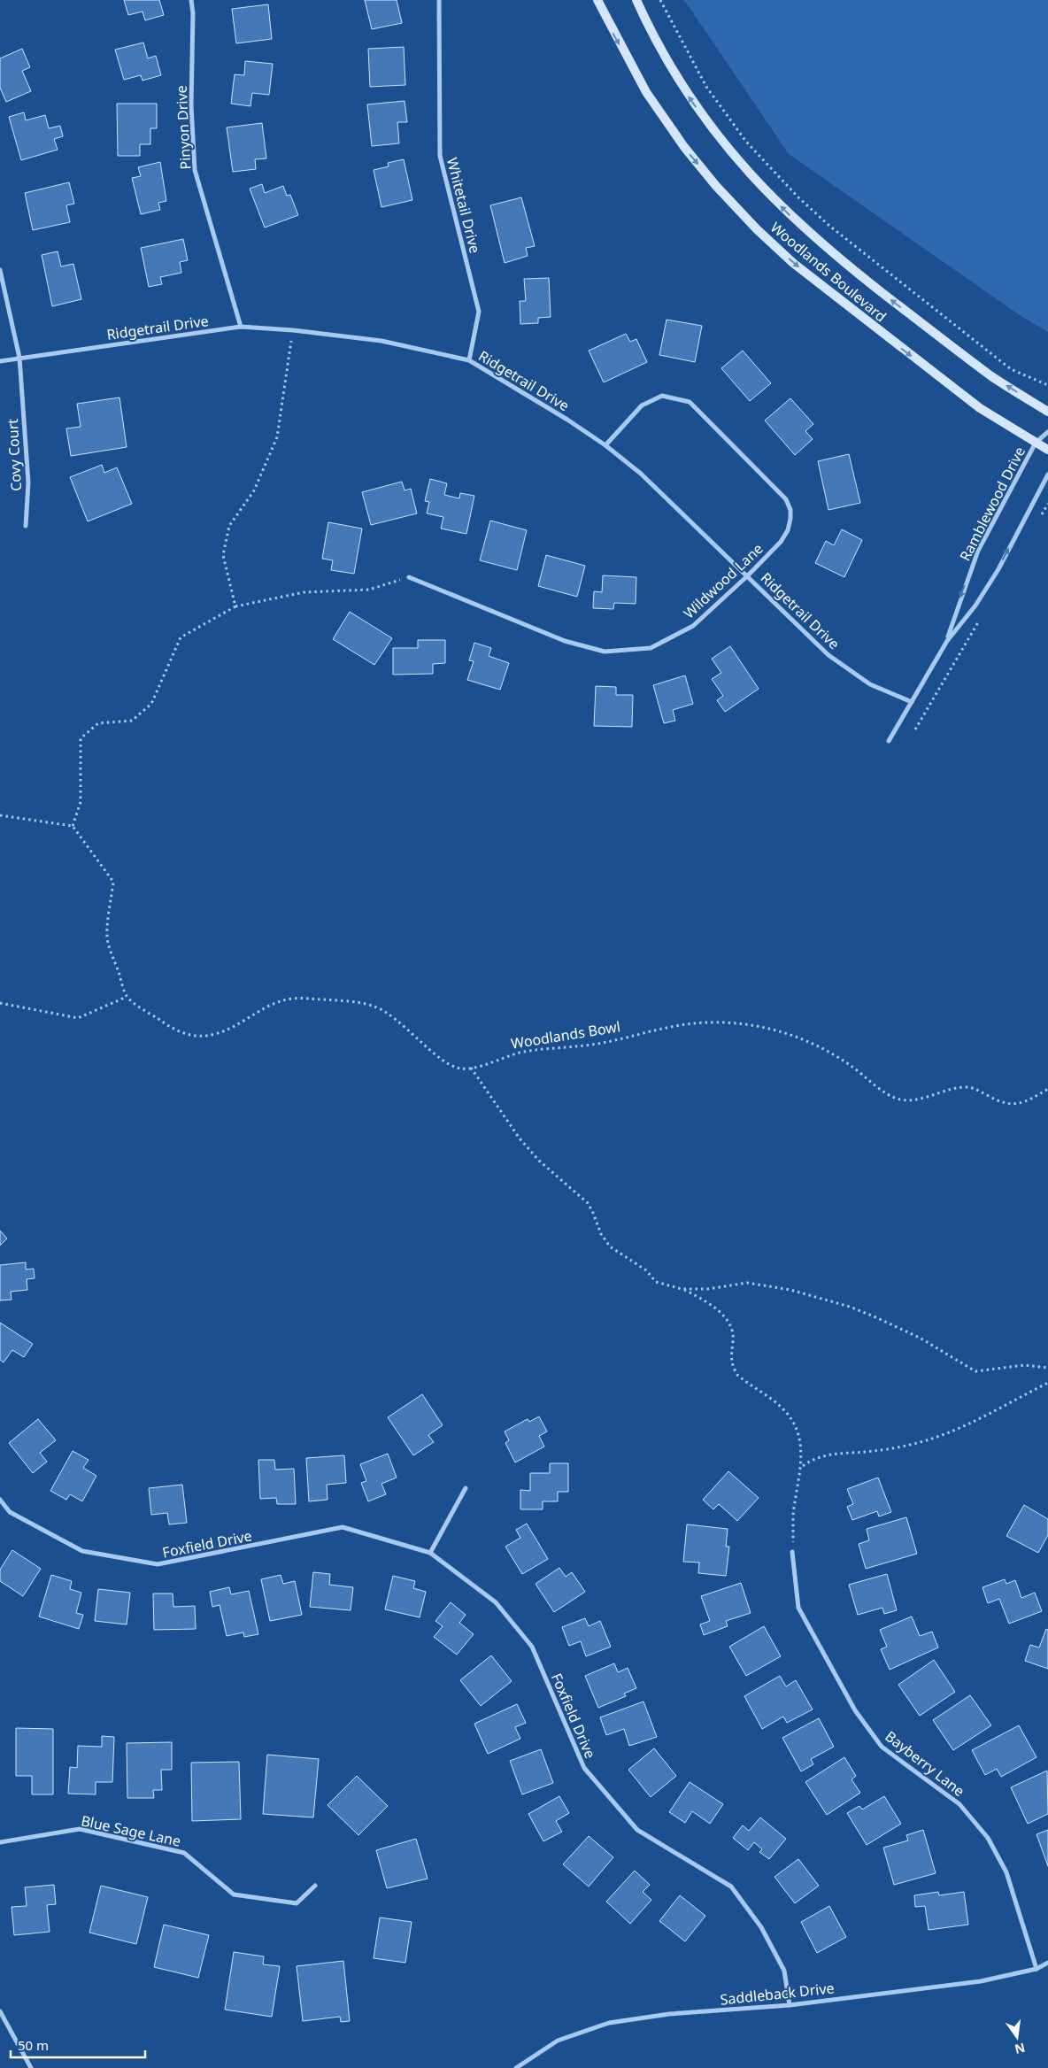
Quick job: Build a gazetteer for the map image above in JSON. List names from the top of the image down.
{
  "streets": {
    "street": [
      "Pinyon Drive",
      "Whitetail Drive",
      "Woodlands Boulevard",
      "Ridgetrail Drive",
      "Covy Court",
      "Ramblewood Drive",
      "Wildwood Lane",
      "Foxfield Drive",
      "Bayberry Lane",
      "Blue Sage Lane",
      "Saddleback Drive"
    ],
    "path": ["Woodlands Bowl"]
  },
  "crossings": [
    ["Pinyon Drive", "Ridgetrail Drive"],
    ["Whitetail Drive", "Ridgetrail Drive"],
    ["Woodlands Boulevard", "Ramblewood Drive"],
    ["Ridgetrail Drive", "Covy Court"],
    ["Ridgetrail Drive", "Ramblewood Drive"],
    ["Ridgetrail Drive", "Wildwood Lane"],
    ["Foxfield Drive", "Saddleback Drive"],
    ["Bayberry Lane", "Saddleback Drive"]
  ],
  "scale_bar": "50 m",
  "north": "bottom"
}
